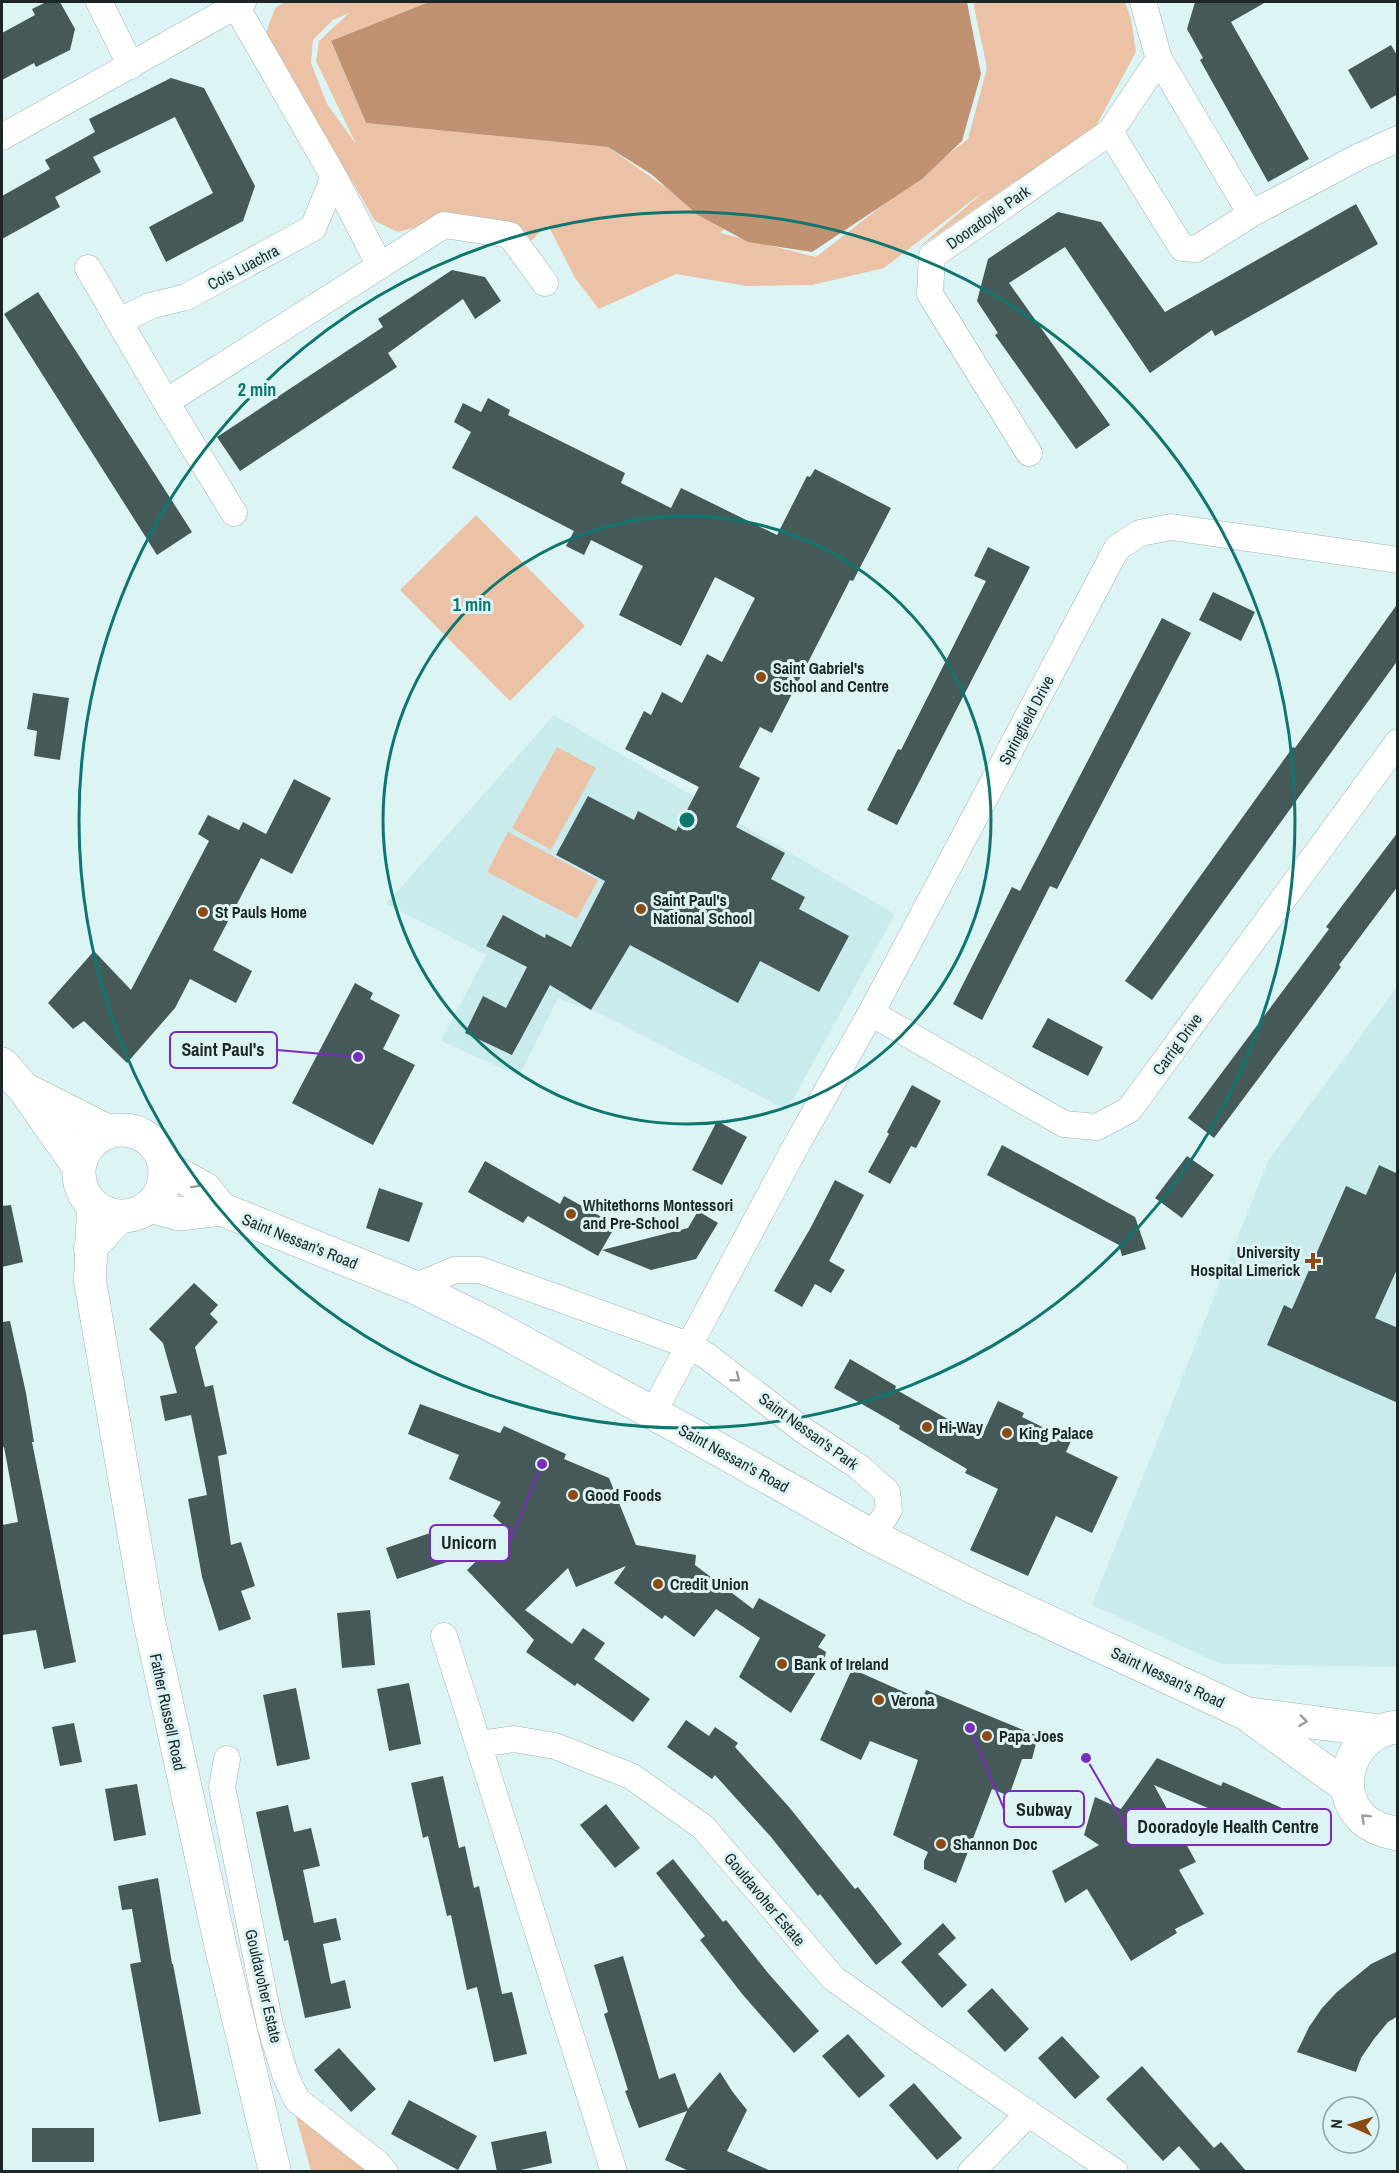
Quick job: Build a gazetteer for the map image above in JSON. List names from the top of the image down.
{
  "streets": {
    "main road": ["Saint Nessan's Road"],
    "street": [
      "Dooradoyle Park",
      "Cois Luachra",
      "Springfield Drive",
      "Carrig Drive",
      "Saint Nessan's Park",
      "Father Russell Road",
      "Gouldavoher Estate"
    ]
  },
  "crossings": [
    ["Springfield Drive", "Carrig Drive"],
    ["Springfield Drive", "Saint Nessan's Park"],
    ["Saint Nessan's Road", "Saint Nessan's Park"],
    ["Saint Nessan's Road", "Father Russell Road"]
  ],
  "one_way": ["Saint Nessan's Park"],
  "places": {
    "other": [
      "Saint Gabriel's School and Centre",
      "Saint Paul's National School",
      "St Pauls Home",
      "Saint Paul's",
      "Whitethorns Montessori and Pre-School",
      "Hi-Way",
      "King Palace",
      "Unicorn",
      "Good Foods",
      "Credit Union",
      "Bank of Ireland",
      "Verona",
      "Subway",
      "Papa Joes",
      "Dooradoyle Health Centre",
      "Shannon Doc"
    ],
    "health": ["University Hospital Limerick"]
  },
  "north": "left",
  "rings": ["2 min", "1 min"]
}
